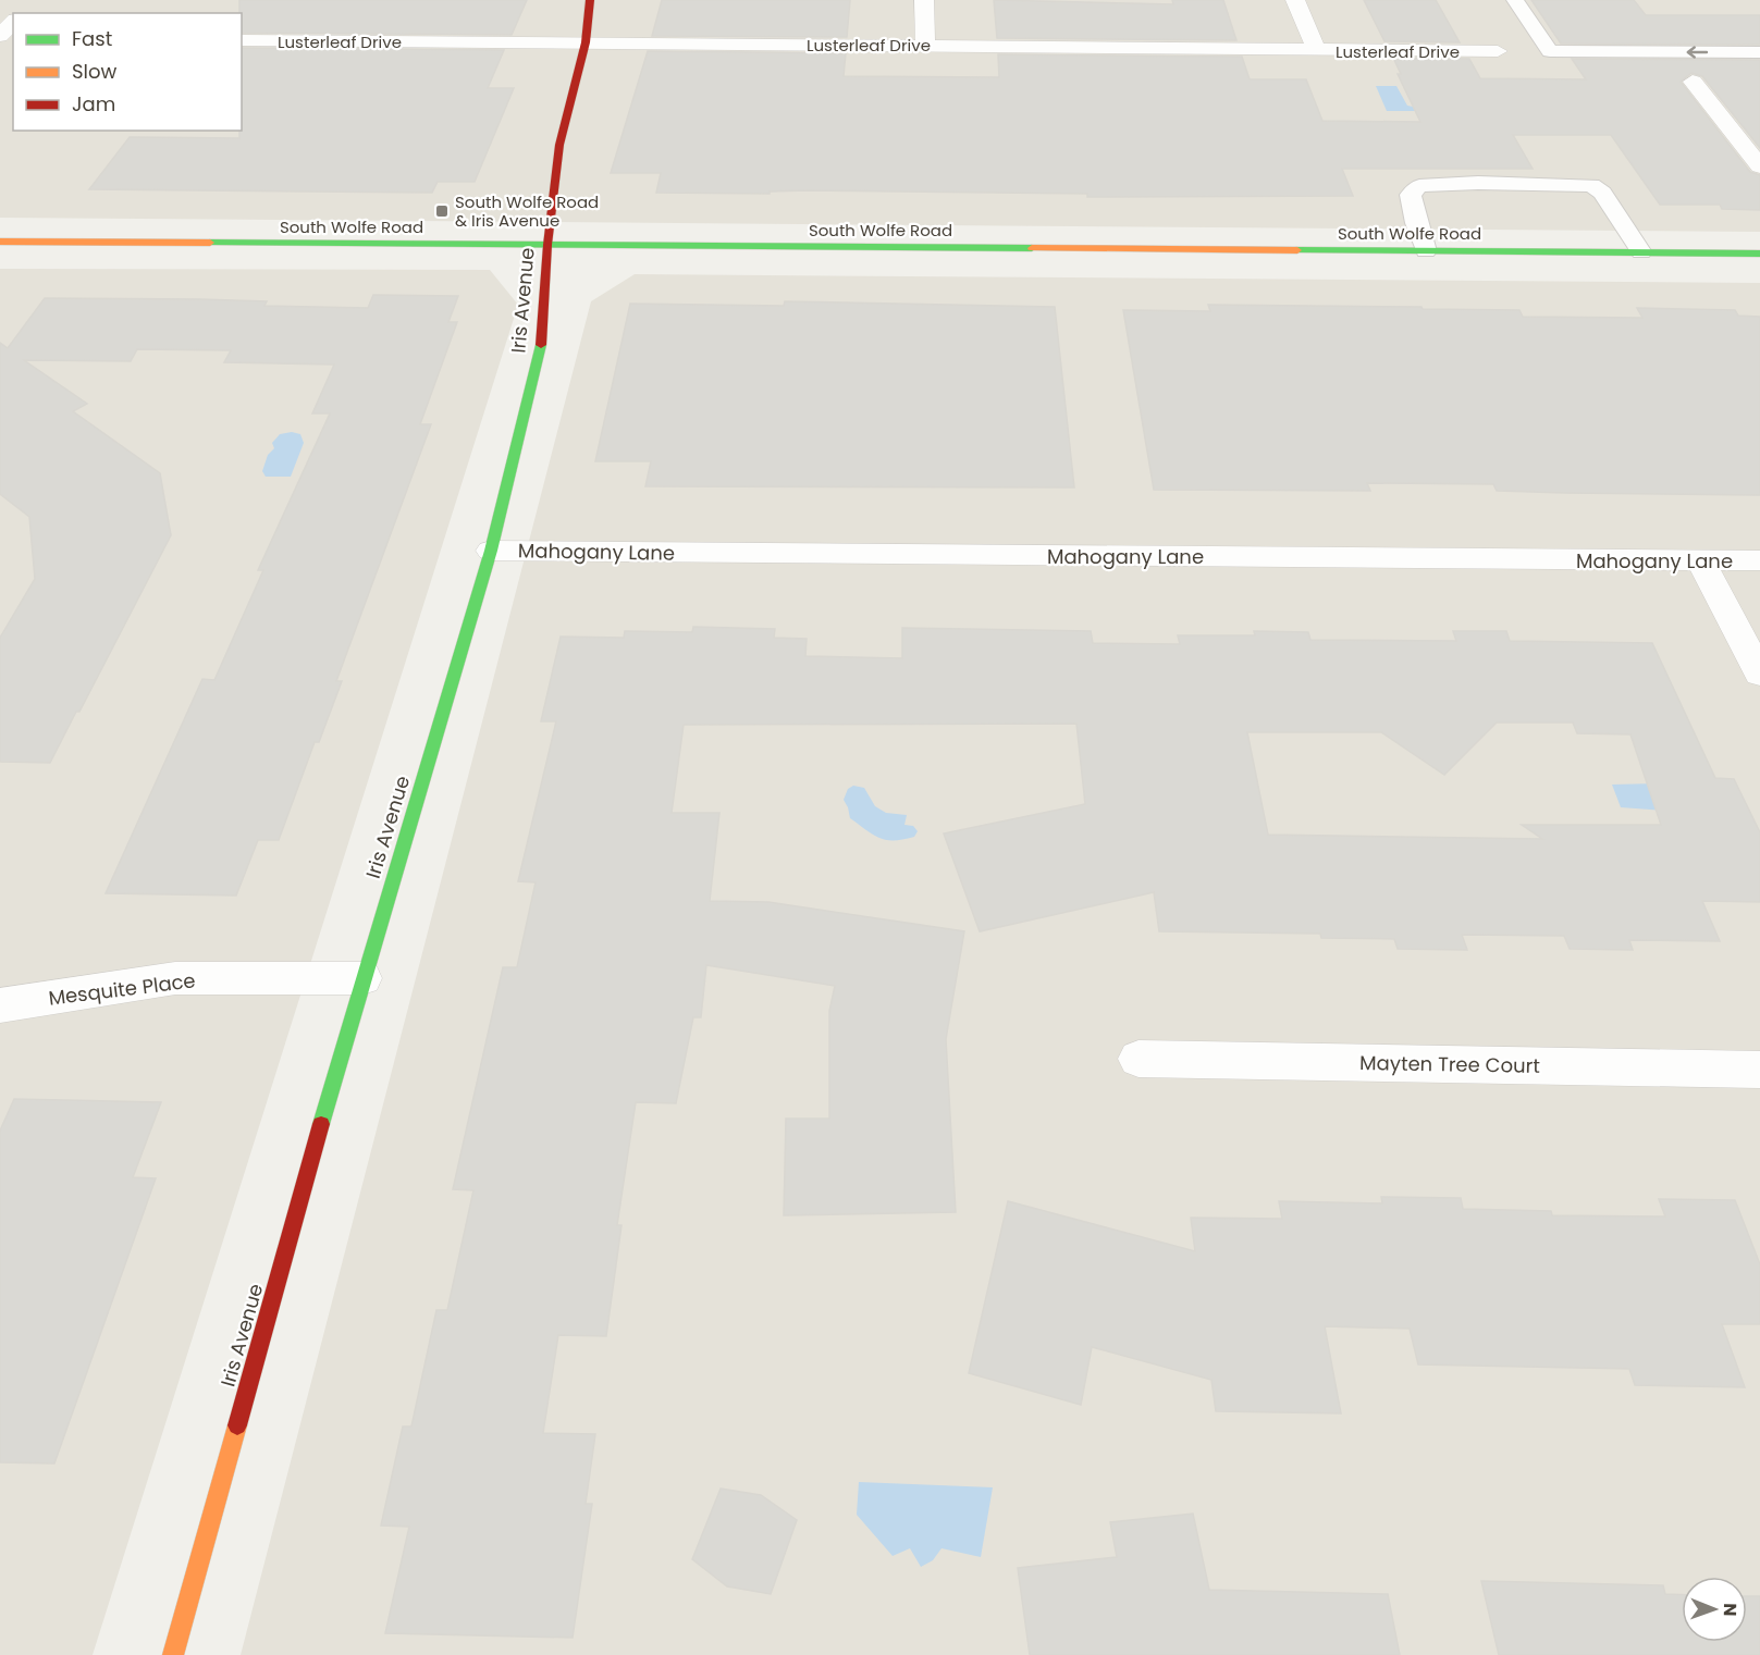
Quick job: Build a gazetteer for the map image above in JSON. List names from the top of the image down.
{
  "streets": {
    "street": [
      "Lusterleaf Drive",
      "South Wolfe Road",
      "Iris Avenue",
      "Mahogany Lane",
      "Mesquite Place",
      "Mayten Tree Court"
    ]
  },
  "crossings": [
    ["Lusterleaf Drive", "Iris Avenue"],
    ["South Wolfe Road", "Iris Avenue"],
    ["Iris Avenue", "Mahogany Lane"],
    ["Iris Avenue", "Mesquite Place"]
  ],
  "places": {
    "transit": ["South Wolfe Road & Iris Avenue"]
  },
  "legend": ["Fast", "Slow", "Jam"],
  "north": "right"
}
